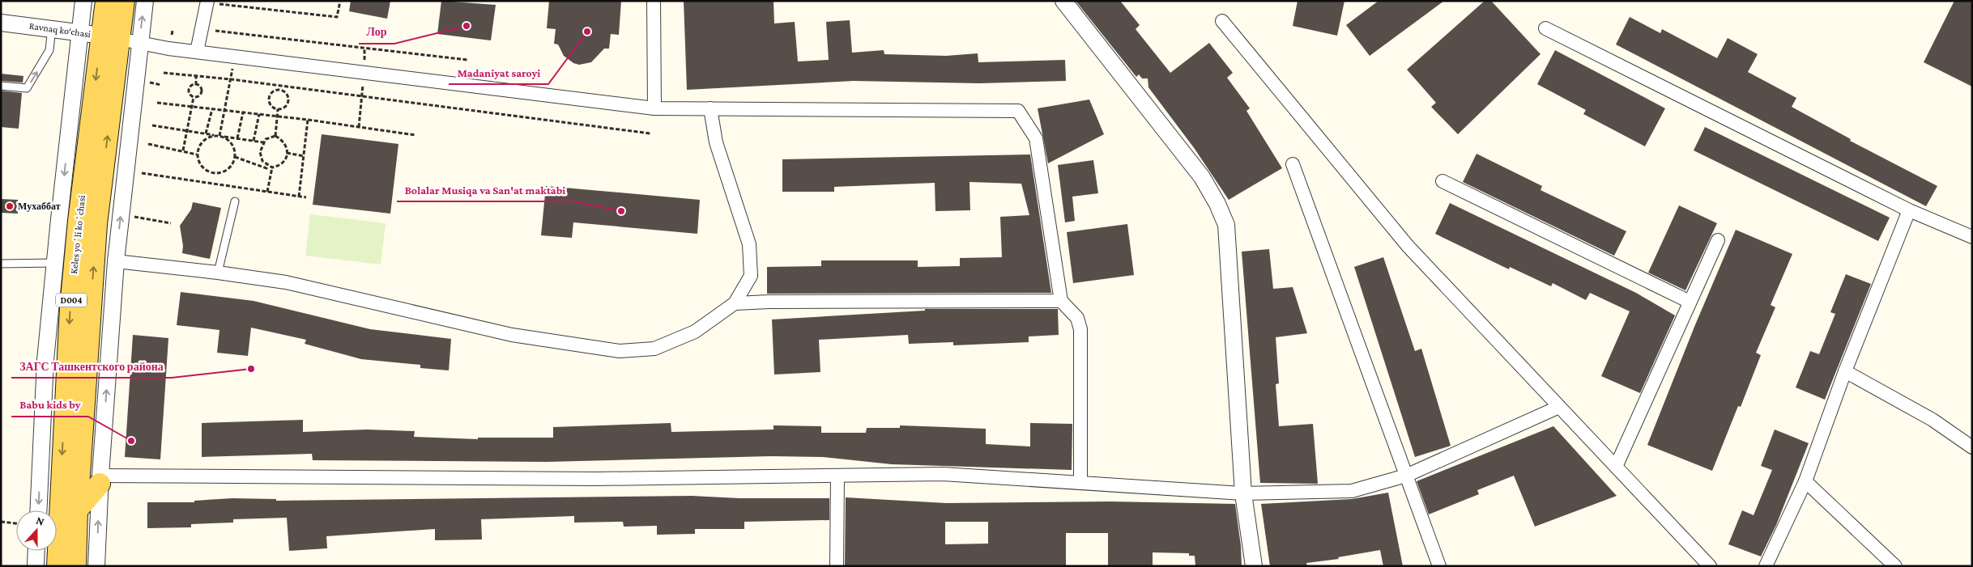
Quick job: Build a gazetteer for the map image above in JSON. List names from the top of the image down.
{
  "streets": {
    "main road": ["Keles yoʻli koʻchasi", "D004"],
    "street": ["Ravnaq ko‘chasi"]
  },
  "crossings": [
    ["Ravnaq ko‘chasi", "Keles yoʻli koʻchasi"]
  ],
  "places": [
    "Лор",
    "Madaniyat saroyi",
    "Мухаббат",
    "Bolalar Musiqa va San'at maktabi",
    "ЗАГС Ташкентского района",
    "Babu kids by"
  ],
  "north": "top"
}
